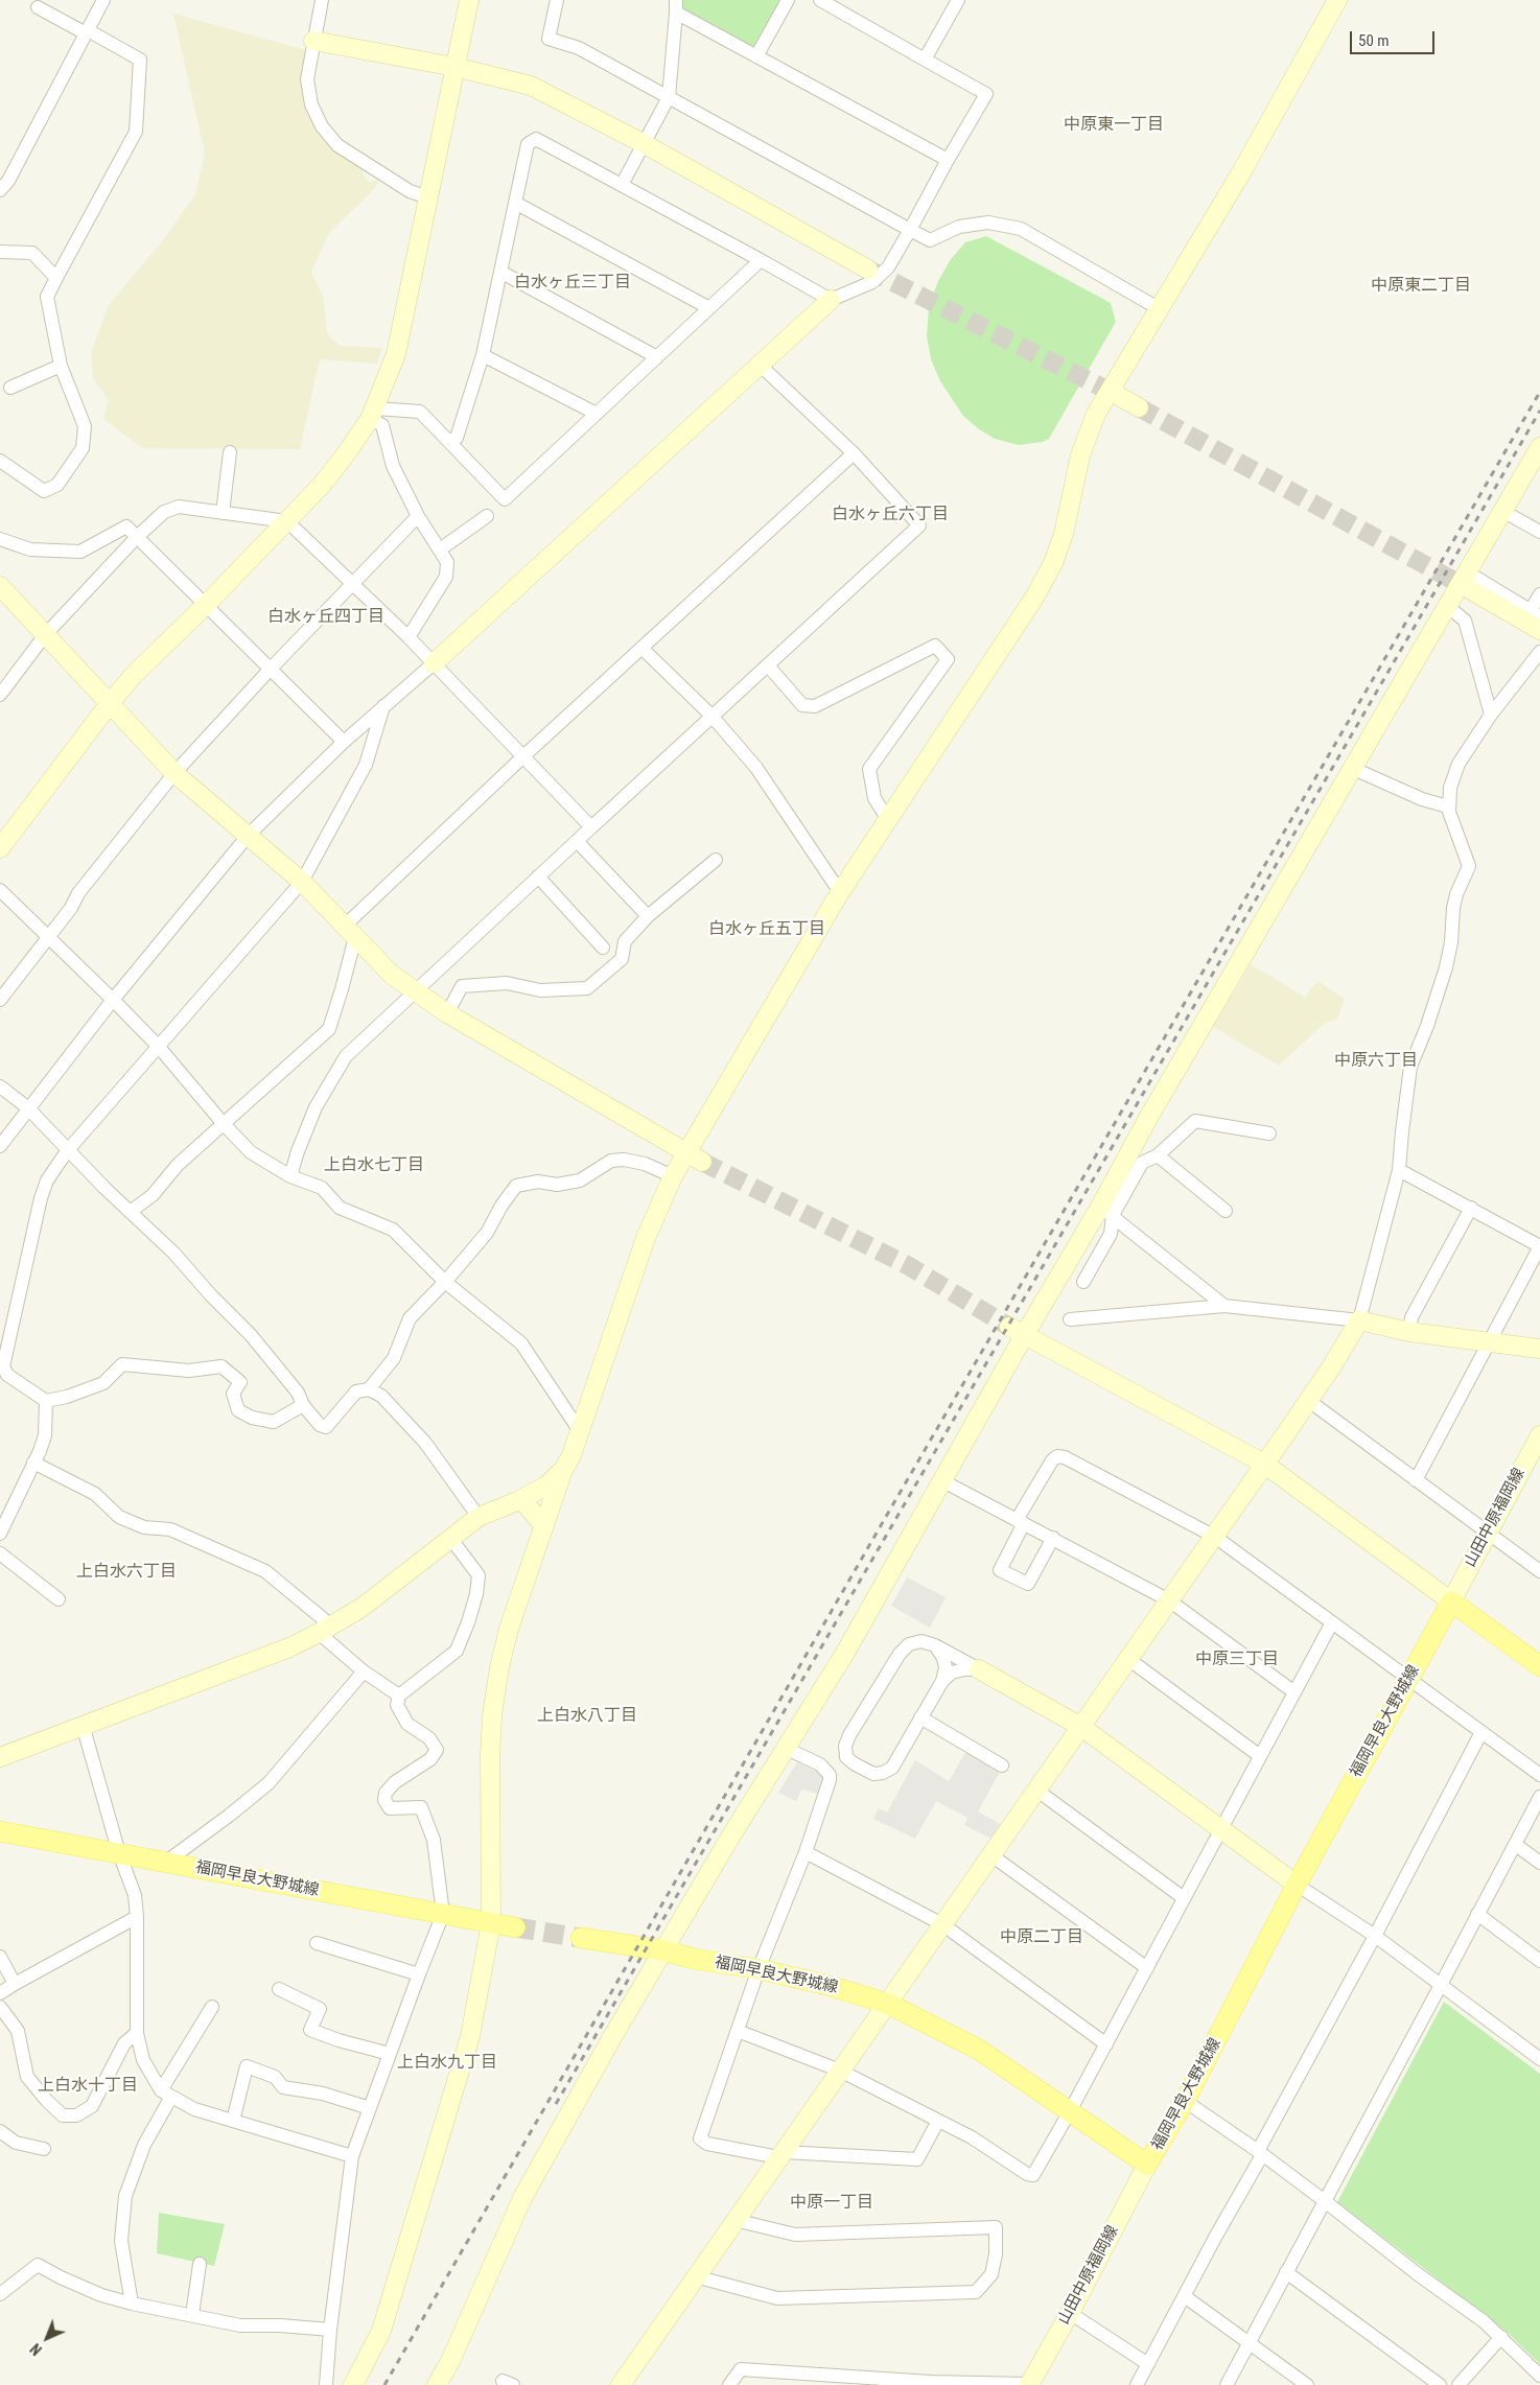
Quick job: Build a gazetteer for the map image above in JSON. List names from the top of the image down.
{
  "streets": {
    "main road": ["福岡早良大野城線"],
    "street": ["山田中原福岡線"]
  },
  "crossings": [
    ["山田中原福岡線", "福岡早良大野城線"]
  ],
  "districts": [
    "中原東一丁目",
    "白水ヶ丘三丁目",
    "中原東二丁目",
    "白水ヶ丘六丁目",
    "白水ヶ丘四丁目",
    "白水ヶ丘五丁目",
    "中原六丁目",
    "上白水七丁目",
    "上白水六丁目",
    "中原三丁目",
    "上白水八丁目",
    "中原二丁目",
    "上白水九丁目",
    "上白水十丁目",
    "中原一丁目"
  ],
  "scale_bar": "50 m",
  "north": "bottom left"
}
